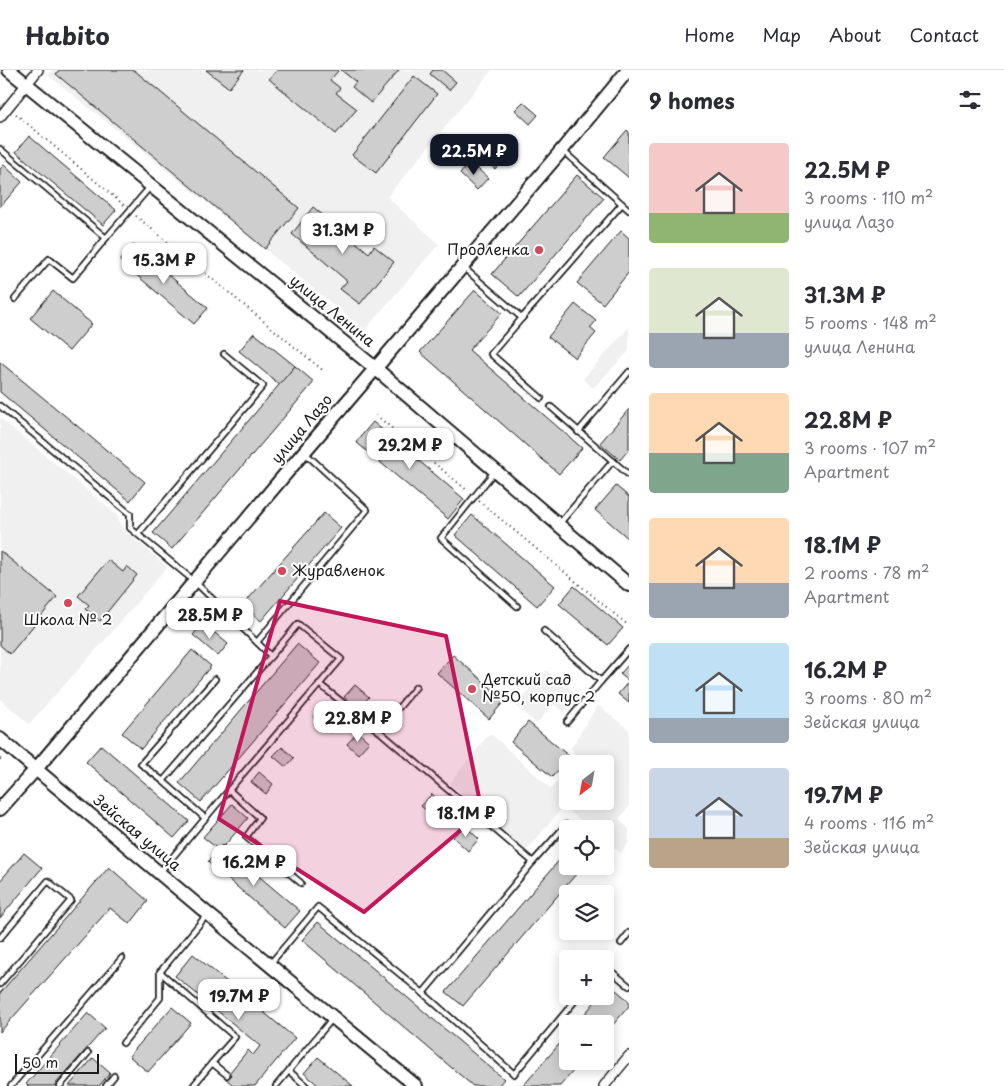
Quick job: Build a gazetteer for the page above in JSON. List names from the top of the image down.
{
  "streets": {
    "street": ["улица Ленина", "улица Лазо", "Зейская улица"]
  },
  "crossings": [
    ["улица Ленина", "улица Лазо"],
    ["улица Лазо", "Зейская улица"]
  ],
  "places": [
    "Продленка",
    "Журавленок",
    "Школа № 2",
    "Детский сад №50, корпус 2"
  ],
  "scale_bar": "50 m",
  "north": "bottom left",
  "page": {
    "header": "Habito",
    "nav": [
      "Home",
      "Map",
      "About",
      "Contact"
    ],
    "heading": "9 homes",
    "list": [
      {
        "name": "22.5M ₽",
        "note": "3 rooms · 110 m² · улица Лазо"
      },
      {
        "name": "31.3M ₽",
        "note": "5 rooms · 148 m² · улица Ленина"
      },
      {
        "name": "22.8M ₽",
        "note": "3 rooms · 107 m² · Apartment"
      },
      {
        "name": "18.1M ₽",
        "note": "2 rooms · 78 m² · Apartment"
      },
      {
        "name": "16.2M ₽",
        "note": "3 rooms · 80 m² · Зейская улица"
      },
      {
        "name": "19.7M ₽",
        "note": "4 rooms · 116 m² · Зейская улица"
      }
    ],
    "price": [
      "22.5M ₽",
      "31.3M ₽",
      "15.3M ₽",
      "29.2M ₽",
      "28.5M ₽",
      "22.8M ₽",
      "18.1M ₽",
      "16.2M ₽",
      "19.7M ₽"
    ],
    "map_buttons": ["+", "−"],
    "scale": "50 m"
  }
}
